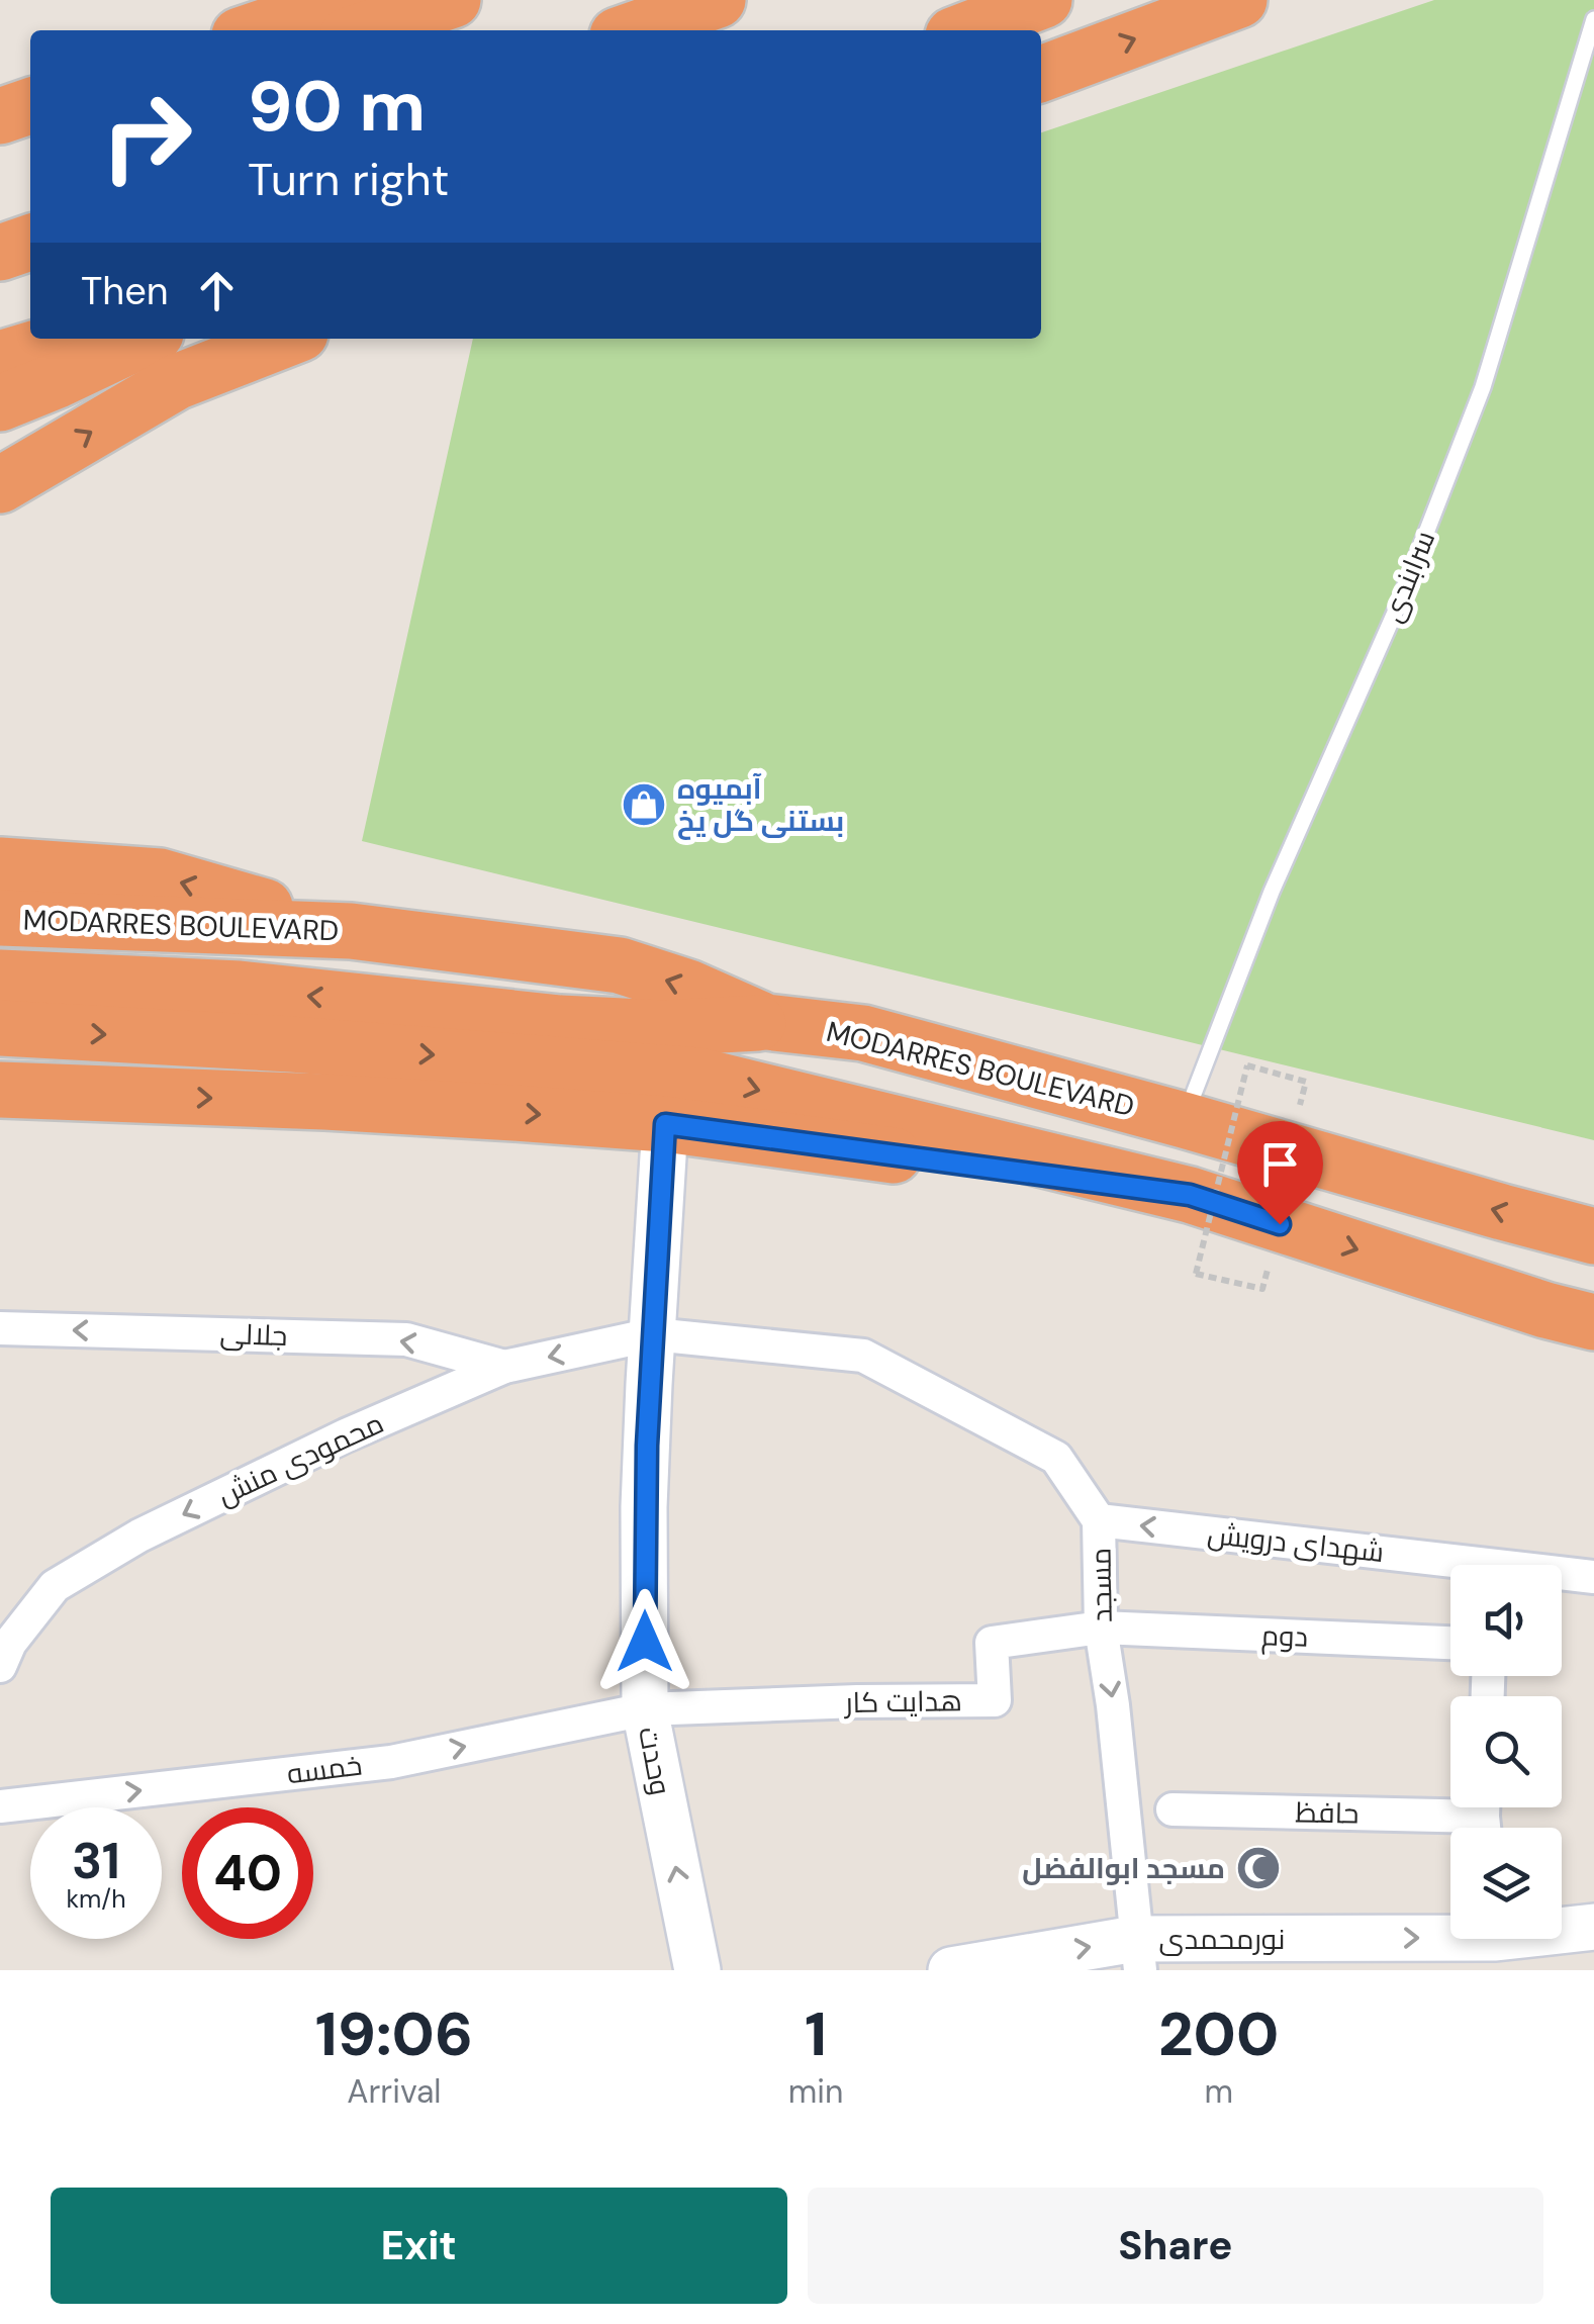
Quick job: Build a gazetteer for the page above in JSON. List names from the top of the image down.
{
  "streets": {
    "highway": ["MODARRES BOULEVARD"],
    "street": [
      "جلالی",
      "محمودی منش",
      "شهدای درویش",
      "مسجد",
      "دوم",
      "هدایت کار",
      "وحدت",
      "خمسه",
      "حافظ",
      "نورمحمدی"
    ],
    "lane": ["سرابندی"]
  },
  "crossings": [
    ["سرابندی", "MODARRES BOULEVARD"],
    ["جلالی", "محمودی منش"],
    ["محمودی منش", "مسجد"],
    ["محمودی منش", "وحدت"],
    ["شهدای درویش", "مسجد"],
    ["مسجد", "دوم"],
    ["مسجد", "هدایت کار"],
    ["مسجد", "وحدت"],
    ["مسجد", "نورمحمدی"],
    ["دوم", "هدایت کار"],
    ["هدایت کار", "وحدت"],
    ["هدایت کار", "خمسه"],
    ["وحدت", "خمسه"]
  ],
  "one_way": [
    "جلالی",
    "محمودی منش",
    "شهدای درویش",
    "خمسه",
    "نورمحمدی"
  ],
  "places": {
    "shop": ["آبمیوه بستنی گل یخ"],
    "mosque": ["مسجد ابوالفضل"]
  },
  "page": {
    "turn": ["90 m", "Turn right"],
    "then": "Then",
    "speed": "31 km/h",
    "limit": "40",
    "eta": [
      "19:06",
      "Arrival",
      "1",
      "min",
      "200",
      "m"
    ],
    "buttons": ["Exit", "Share"]
  }
}
